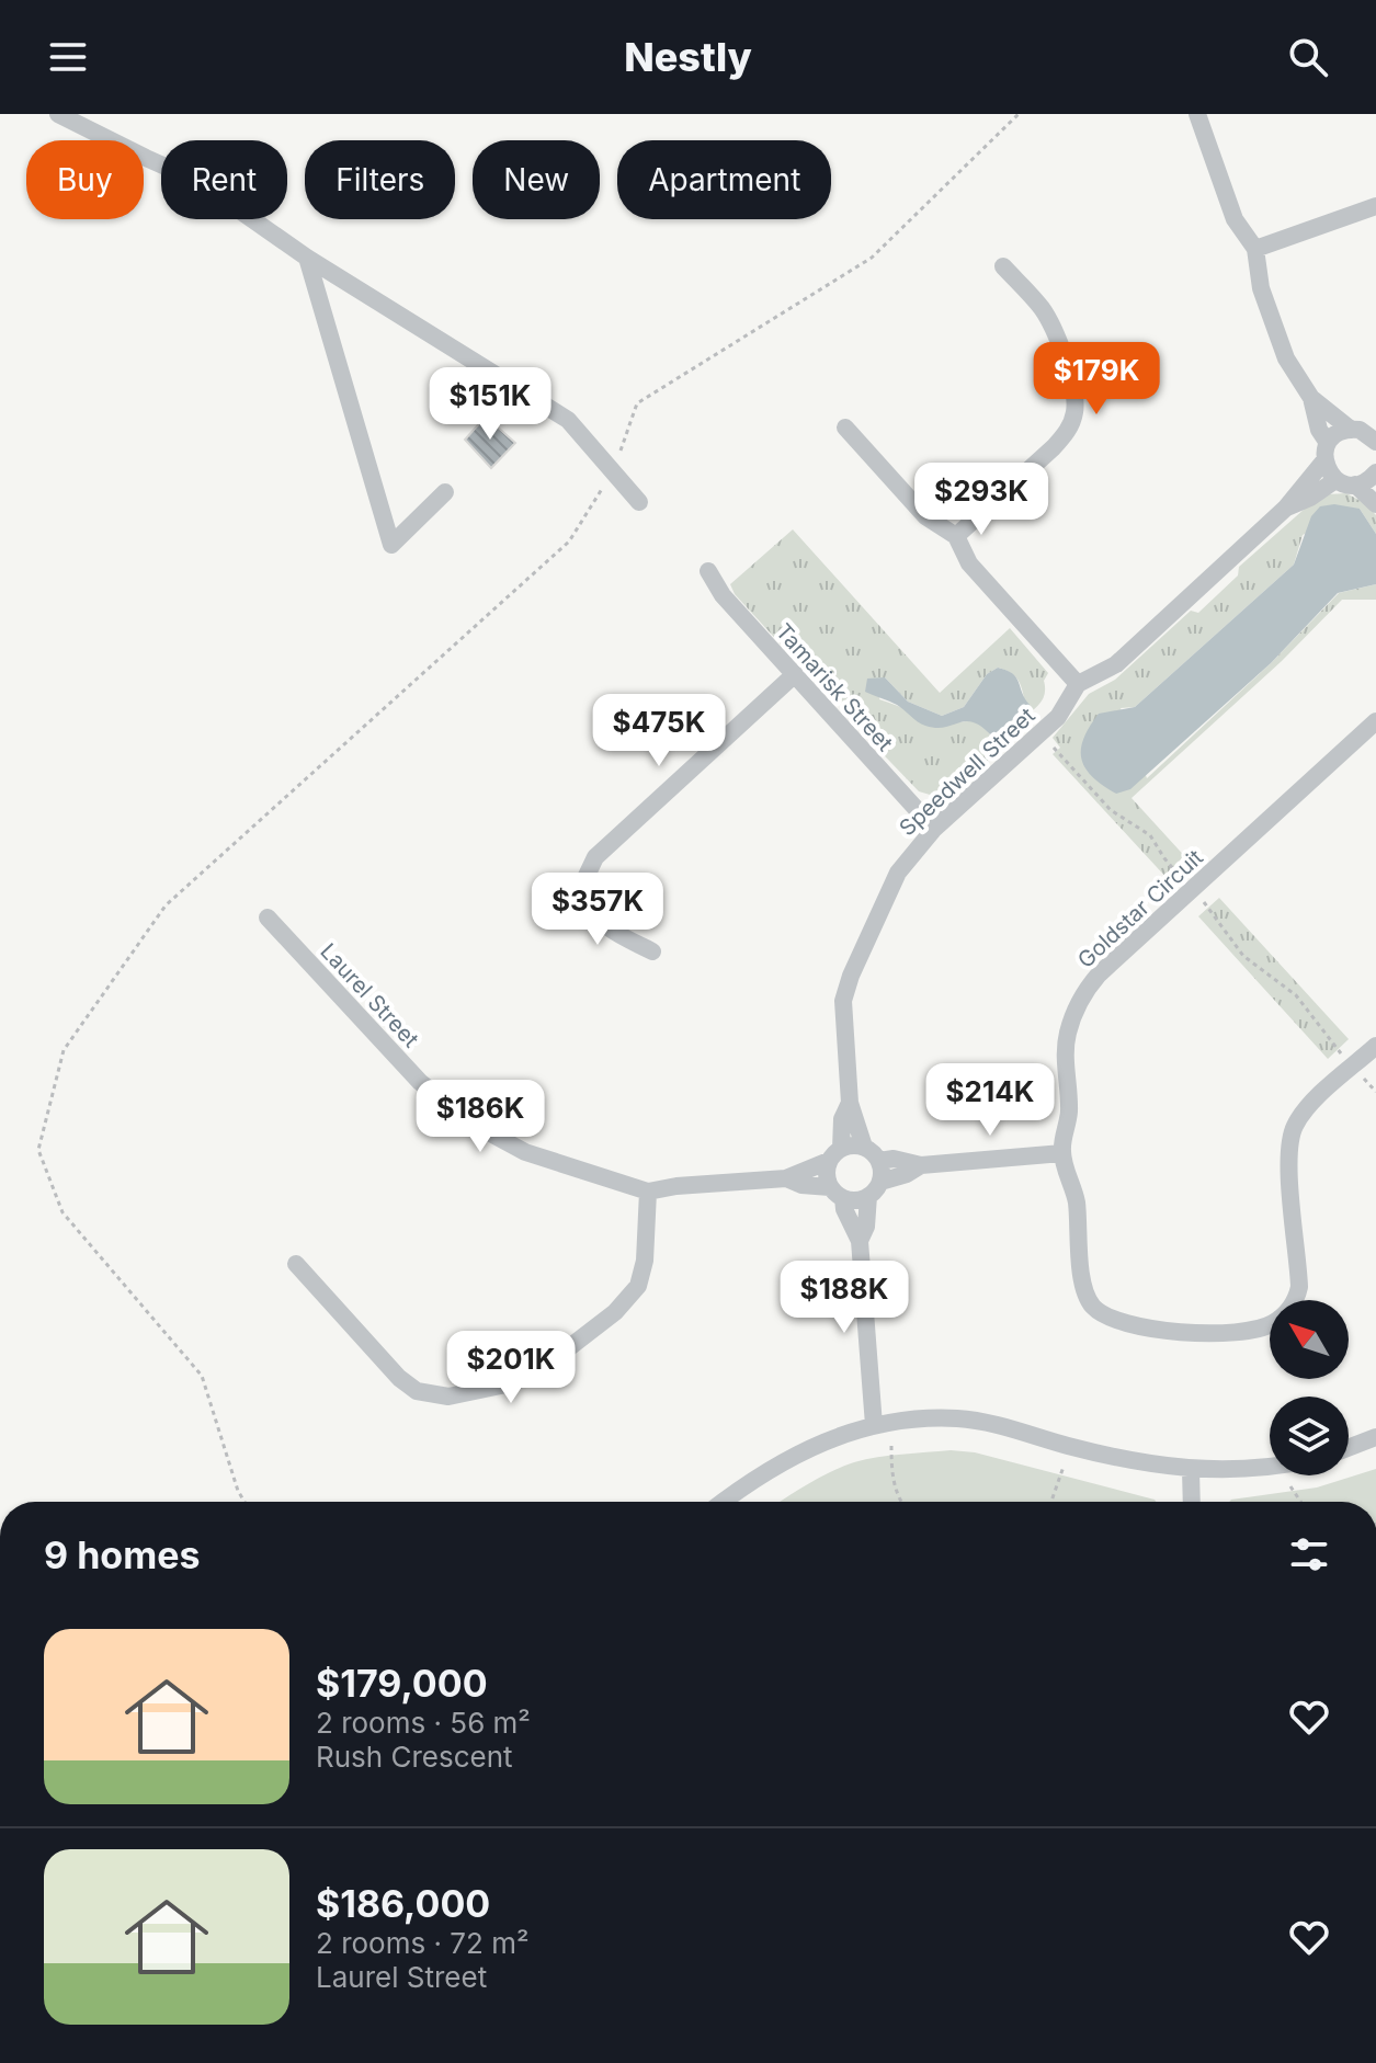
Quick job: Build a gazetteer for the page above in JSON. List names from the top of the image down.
{
  "streets": {
    "street": [
      "Tamarisk Street",
      "Speedwell Street",
      "Goldstar Circuit",
      "Laurel Street"
    ]
  },
  "crossings": [
    ["Tamarisk Street", "Speedwell Street"],
    ["Speedwell Street", "Laurel Street"]
  ],
  "north": "top left",
  "page": {
    "header": "Nestly",
    "chip": [
      "Buy",
      "Rent",
      "Filters",
      "New",
      "Apartment"
    ],
    "price": [
      "$179K",
      "$151K",
      "$293K",
      "$475K",
      "$357K",
      "$214K",
      "$186K",
      "$188K",
      "$201K"
    ],
    "heading": "9 homes",
    "list": [
      {
        "name": "$179,000",
        "note": "2 rooms · 56 m² · Rush Crescent"
      },
      {
        "name": "$186,000",
        "note": "2 rooms · 72 m² · Laurel Street"
      }
    ]
  }
}
